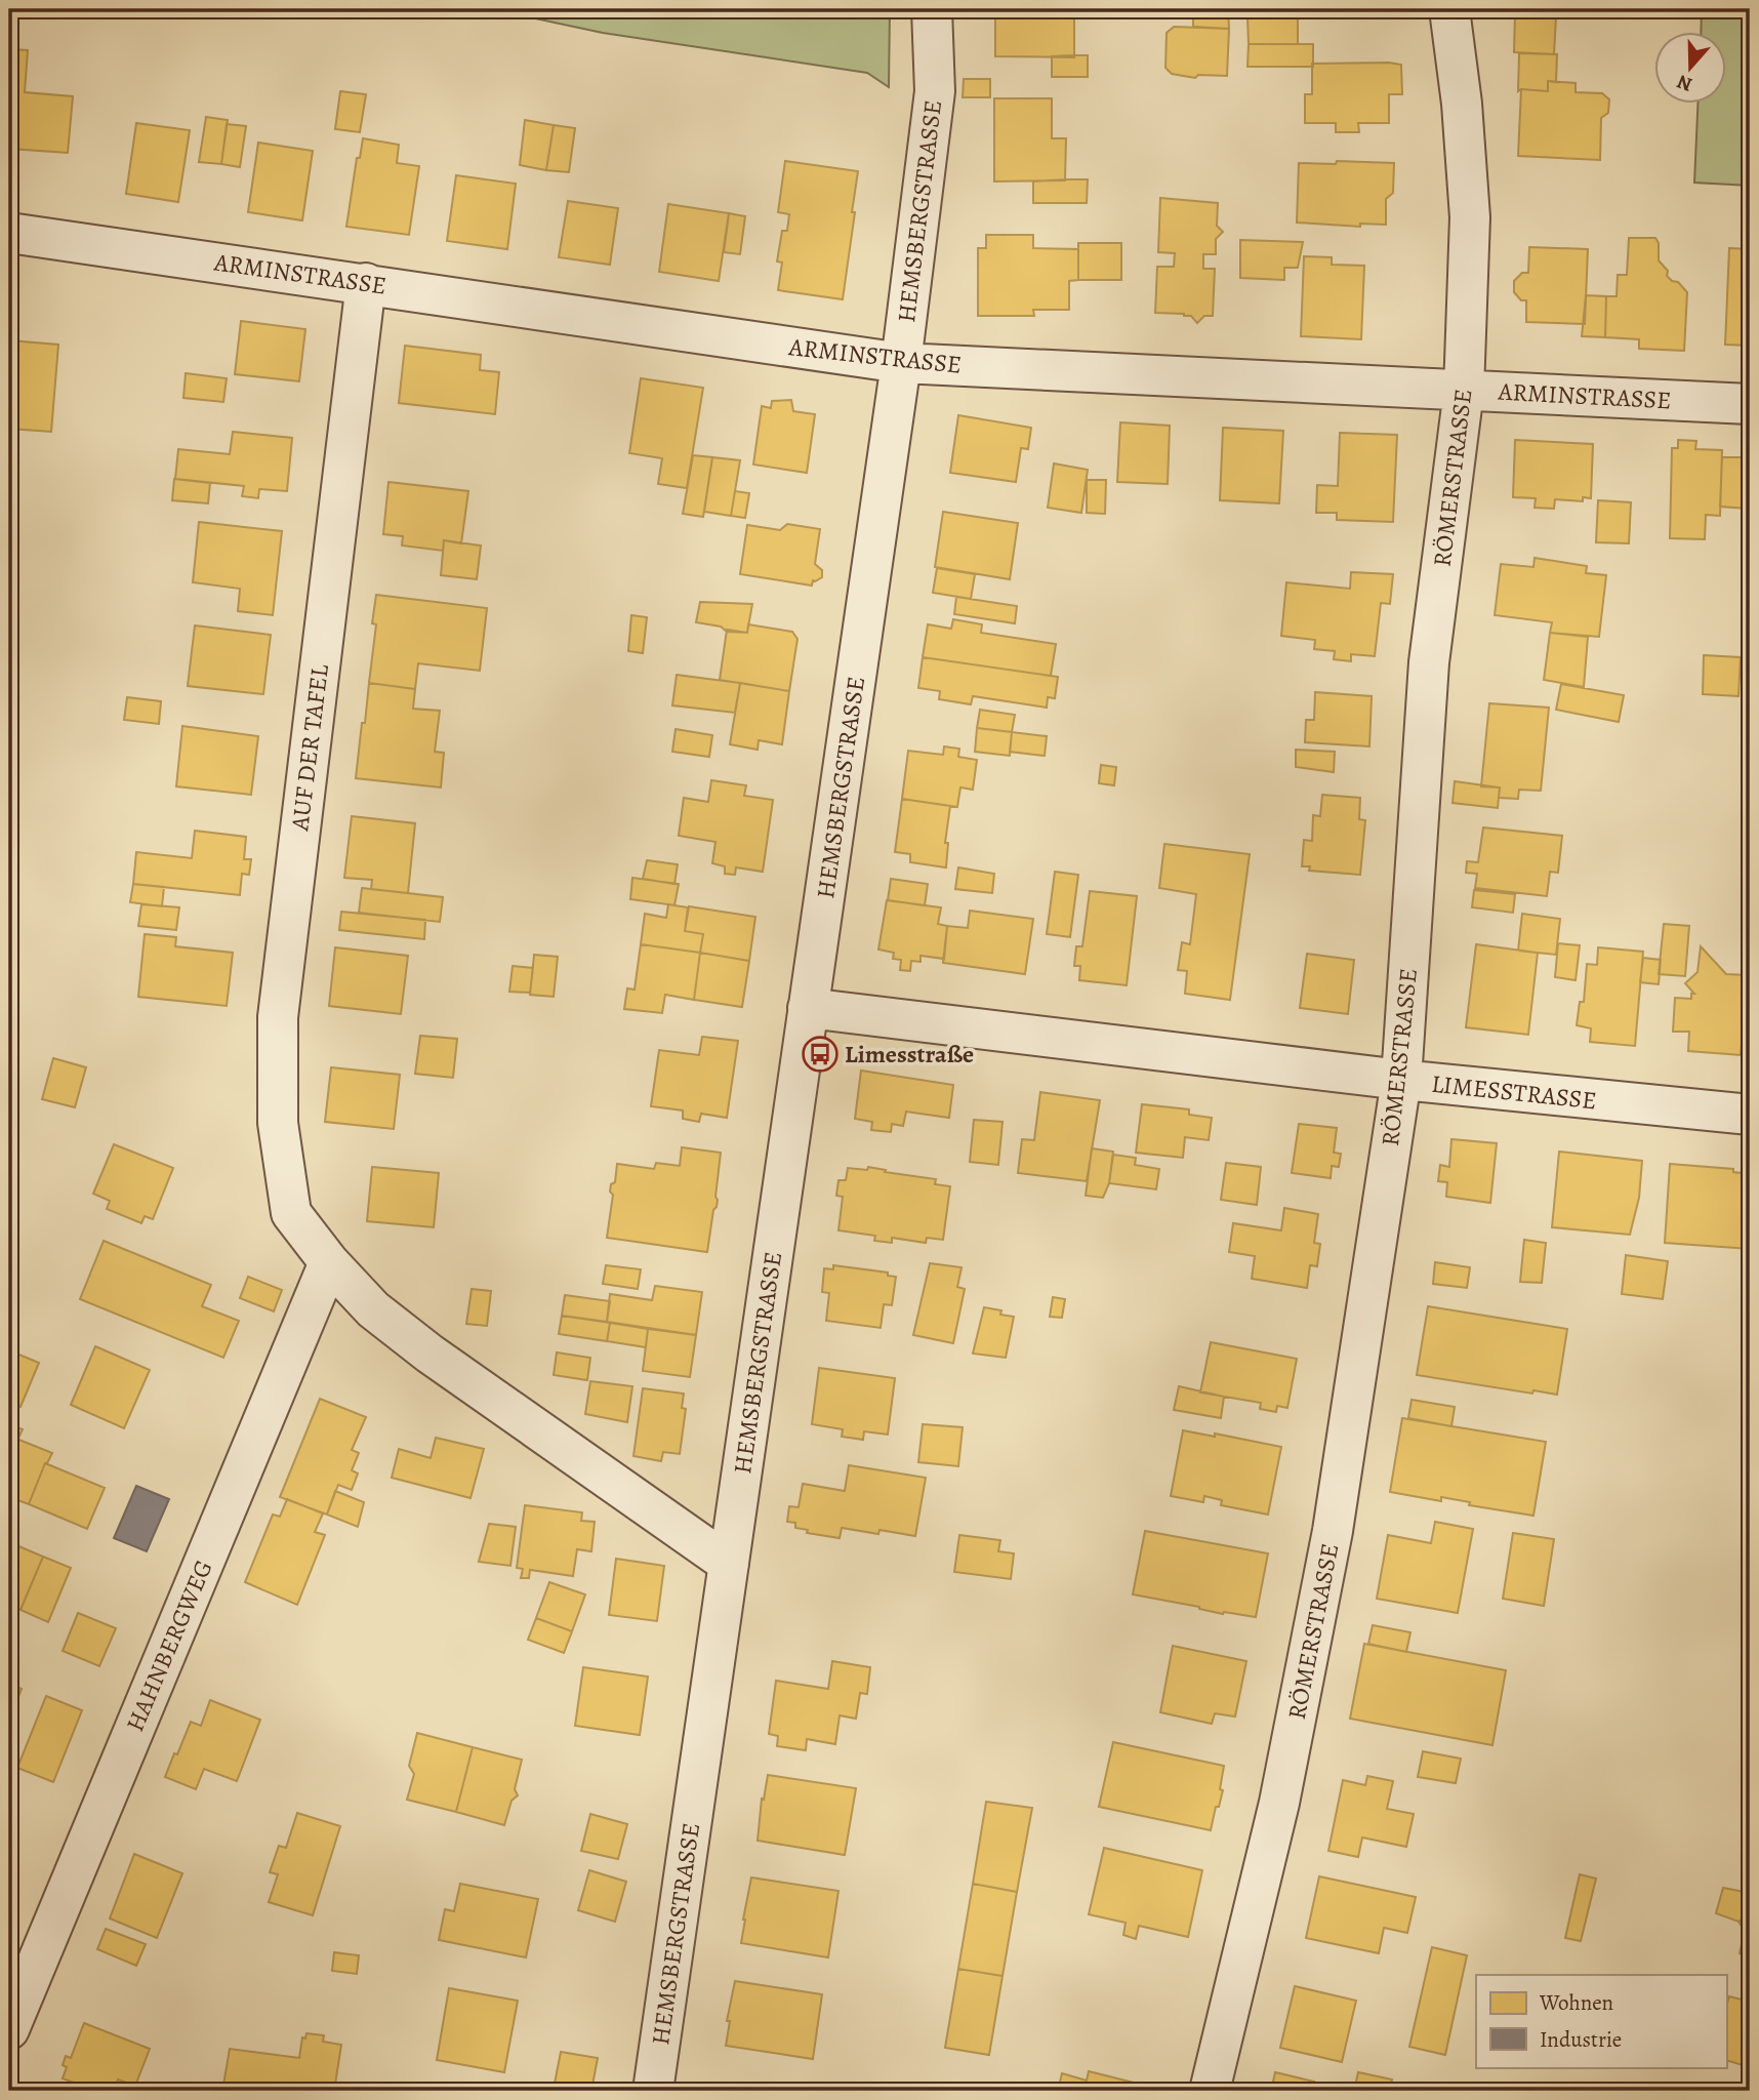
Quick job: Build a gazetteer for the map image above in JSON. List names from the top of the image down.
{
  "streets": {
    "street": [
      "HEMSBERGSTRASSE",
      "ARMINSTRASSE",
      "RÖMERSTRASSE",
      "AUF DER TAFEL",
      "LIMESSTRASSE",
      "HAHNBERGWEG"
    ]
  },
  "crossings": [
    ["HEMSBERGSTRASSE", "ARMINSTRASSE"],
    ["HEMSBERGSTRASSE", "LIMESSTRASSE"],
    ["ARMINSTRASSE", "RÖMERSTRASSE"],
    ["ARMINSTRASSE", "AUF DER TAFEL"],
    ["RÖMERSTRASSE", "LIMESSTRASSE"],
    ["AUF DER TAFEL", "HAHNBERGWEG"]
  ],
  "places": {
    "bus stop": ["Limesstraße"]
  },
  "legend": ["Wohnen", "Industrie"],
  "north": "bottom"
}
